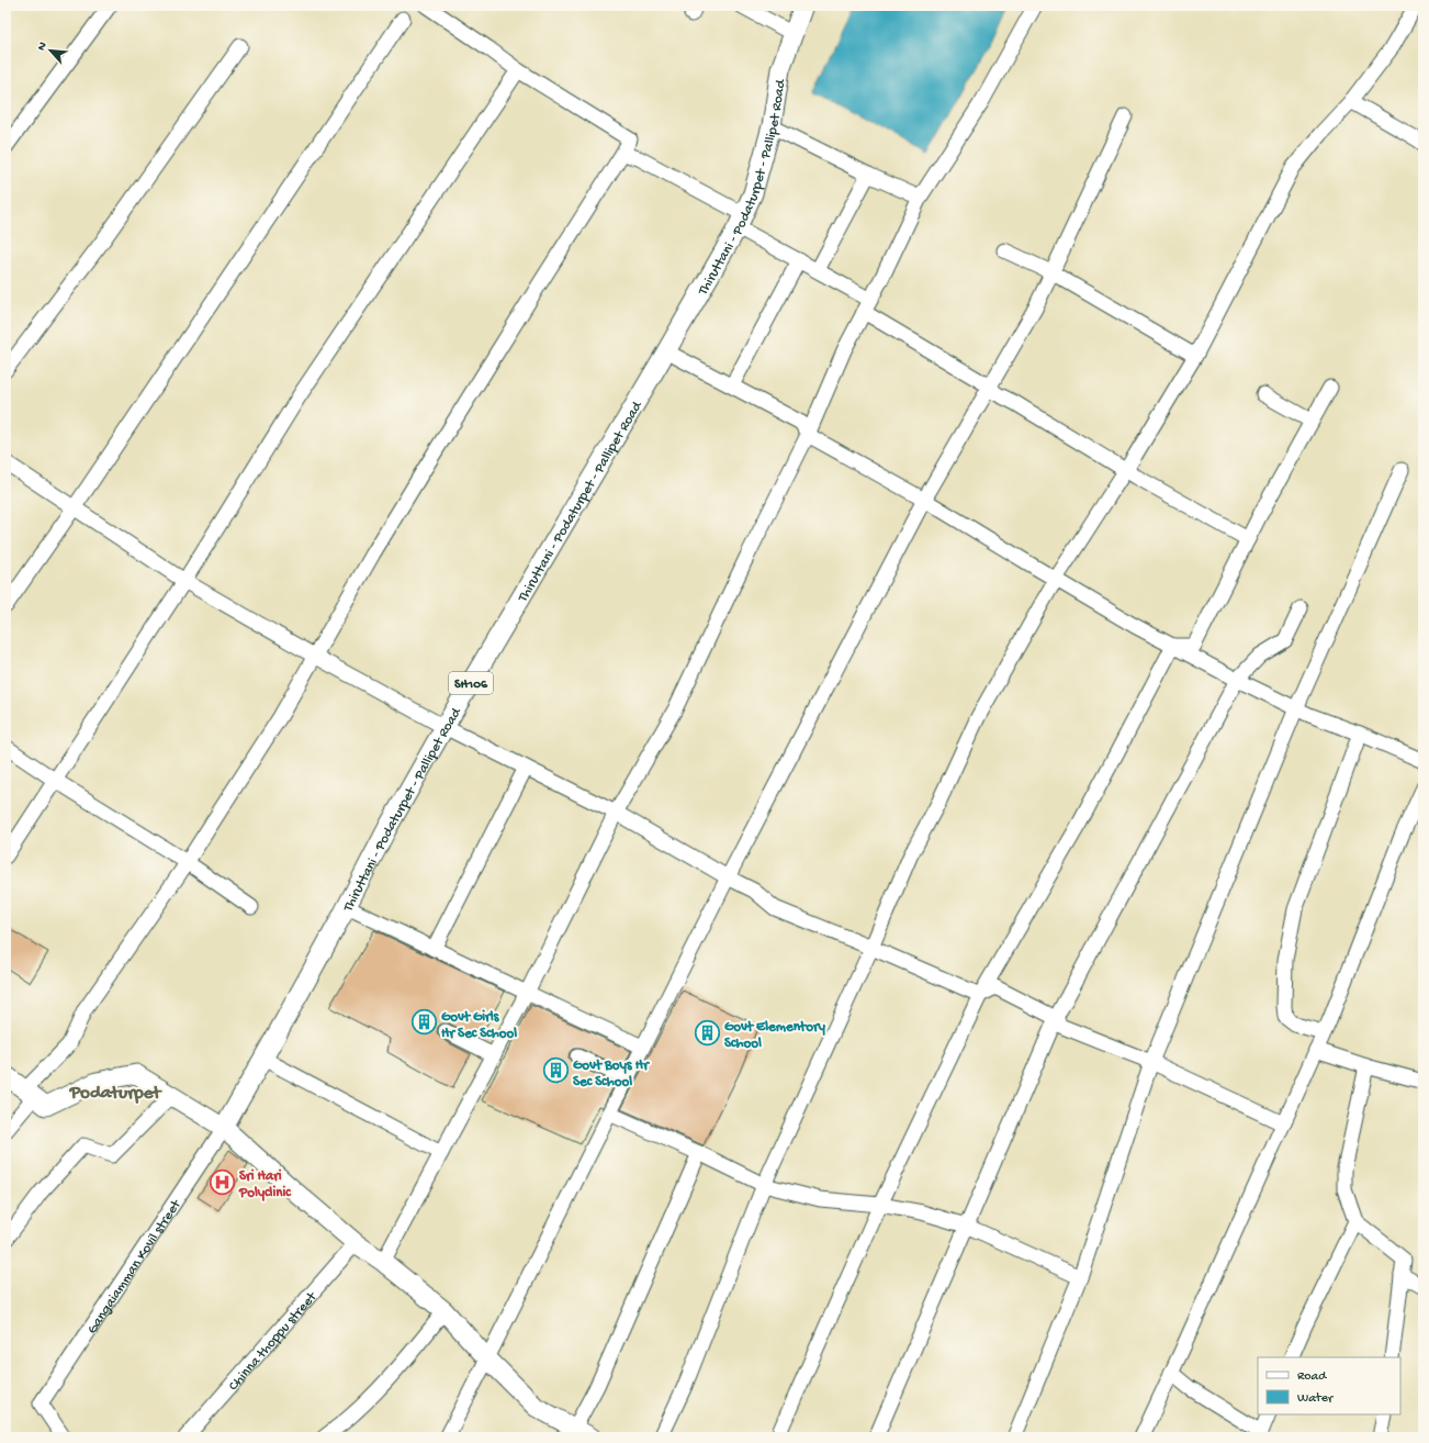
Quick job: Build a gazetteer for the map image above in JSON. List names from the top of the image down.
{
  "streets": {
    "main road": ["Thiruttani - Podaturpet - Pallipet Road", "SH106"],
    "street": ["Gangaiamman Kovil street", "Chinna thoppu street"]
  },
  "crossings": [
    ["Thiruttani - Podaturpet - Pallipet Road", "Gangaiamman Kovil street"]
  ],
  "districts": ["Podaturpet"],
  "places": {
    "building": ["Govt Girls Hr Sec School", "Govt Elementory School", "Govt Boys Hr Sec School"],
    "hospital": ["Sri Hari Polyclinic"]
  },
  "legend": ["Road", "Water"],
  "north": "top left"
}
